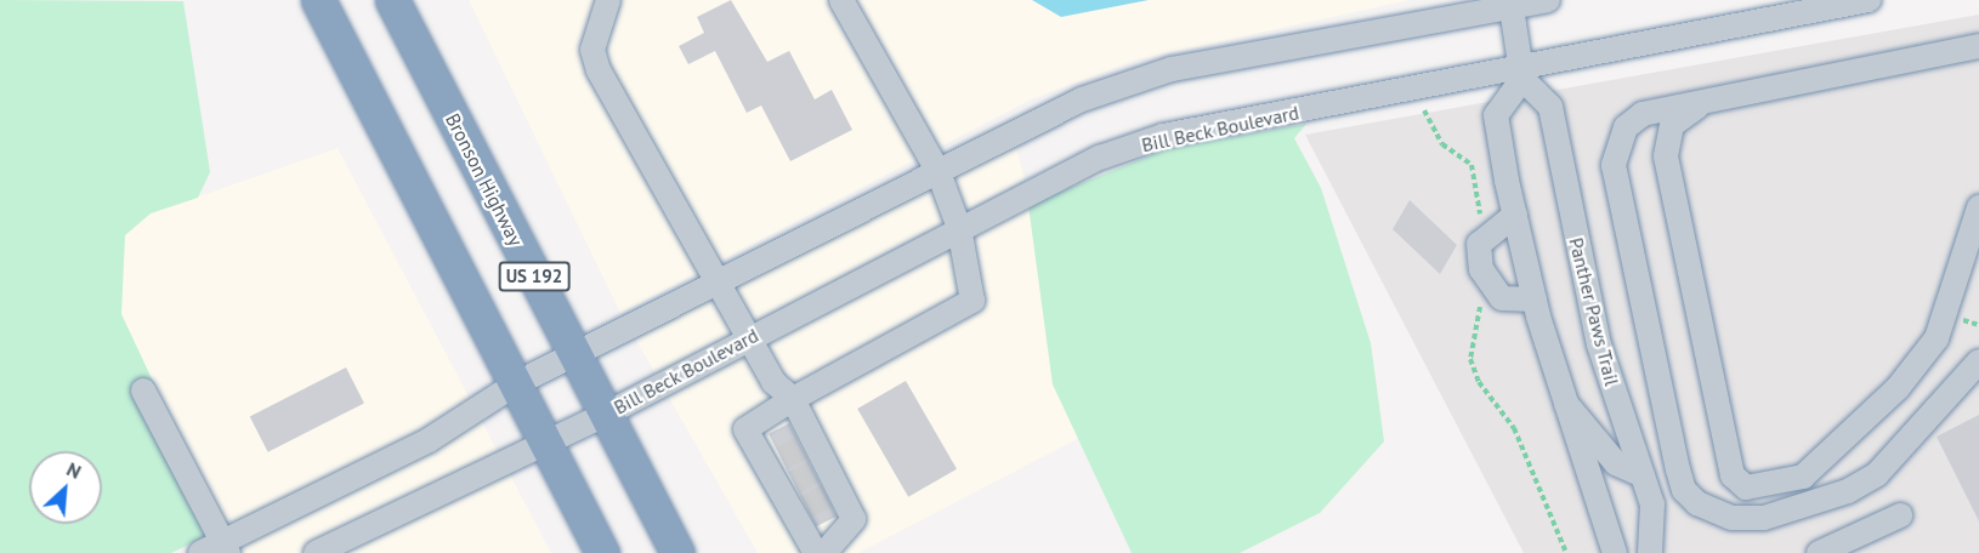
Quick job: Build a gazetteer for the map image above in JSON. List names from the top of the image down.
{
  "streets": {
    "highway": ["Bronson Highway", "US 192"],
    "street": ["Bill Beck Boulevard", "Panther Paws Trail"]
  },
  "crossings": [
    ["Bill Beck Boulevard", "Bronson Highway"],
    ["Bill Beck Boulevard", "US 192"],
    ["Bill Beck Boulevard", "Panther Paws Trail"]
  ],
  "north": "top right"
}
